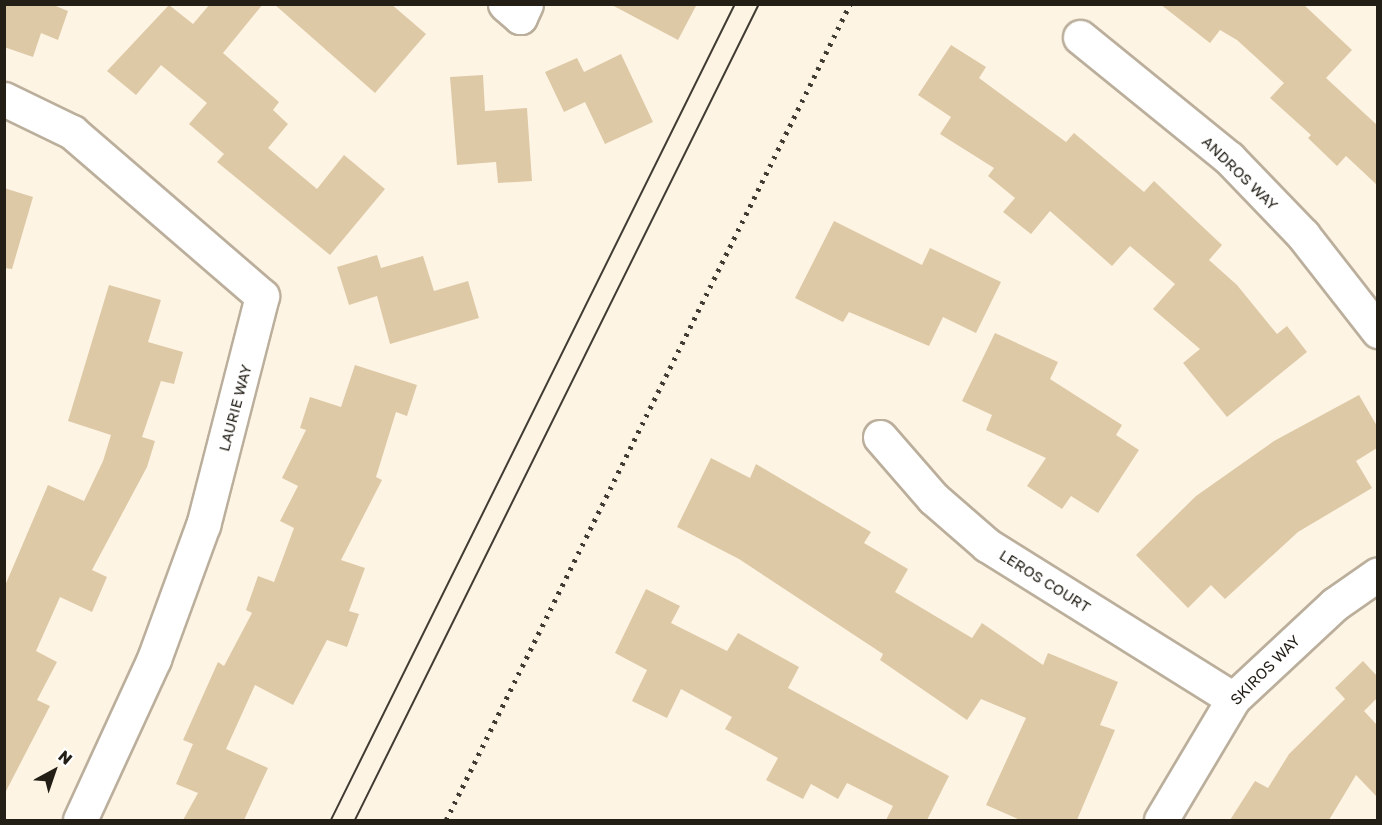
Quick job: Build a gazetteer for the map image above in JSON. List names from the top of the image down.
{
  "streets": {
    "street": [
      "ANDROS WAY",
      "LAURIE WAY",
      "LEROS COURT",
      "SKIROS WAY"
    ]
  },
  "crossings": [
    ["LEROS COURT", "SKIROS WAY"]
  ],
  "north": "top right"
}
